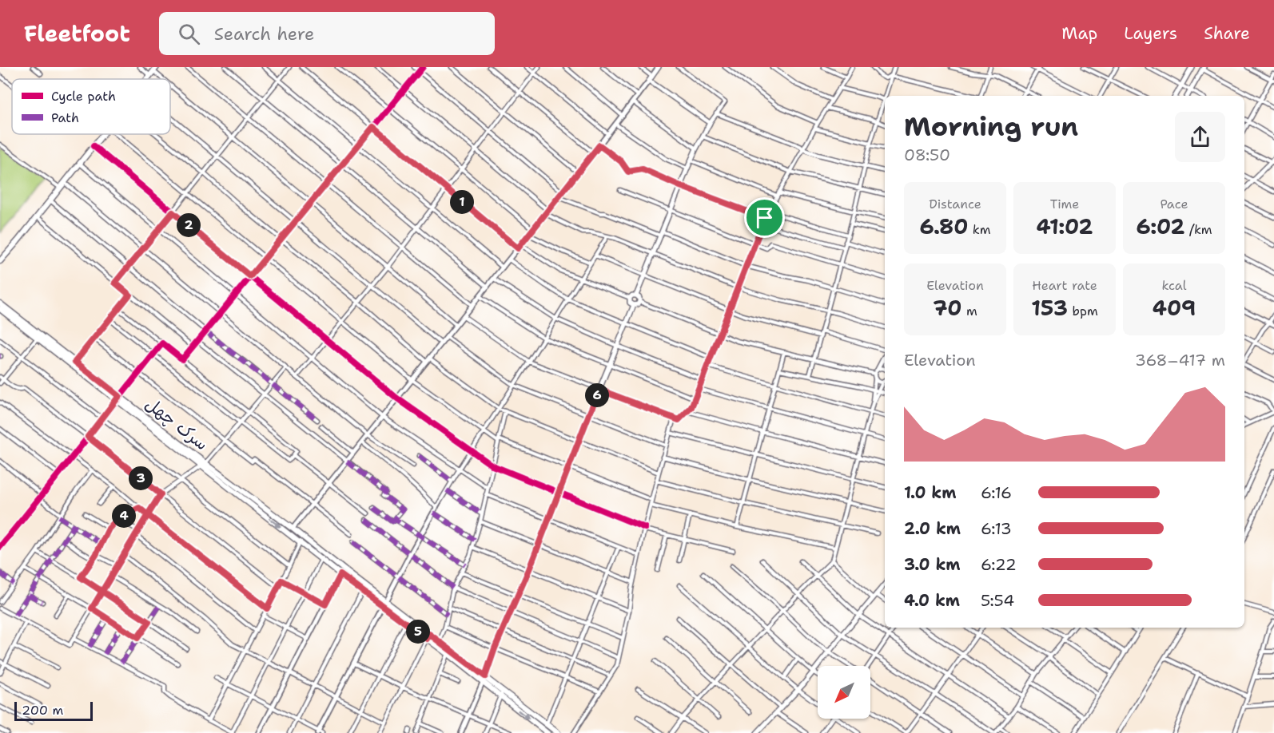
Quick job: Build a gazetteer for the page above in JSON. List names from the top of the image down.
{
  "streets": {
    "main road": ["سرک چهل"]
  },
  "legend": ["Cycle path", "Path"],
  "scale_bar": "200 m",
  "north": "bottom left",
  "page": {
    "header": "Fleetfoot",
    "search": "Search here",
    "nav": ["Map", "Layers", "Share"],
    "heading": ["Morning run", "08:50"],
    "stats": [
      ["Distance", "6.80 km"],
      ["Time", "41:02"],
      ["Pace", "6:02 /km"],
      ["Elevation", "70 m"],
      ["Heart rate", "153 bpm"],
      ["kcal", "409"]
    ],
    "pins": [
      "1",
      "2",
      "6",
      "3",
      "4",
      "5"
    ],
    "chart": ["Elevation", "368–417 m"],
    "list": [
      {
        "name": "1.0 km",
        "note": "6:16"
      },
      {
        "name": "2.0 km",
        "note": "6:13"
      },
      {
        "name": "3.0 km",
        "note": "6:22"
      },
      {
        "name": "4.0 km",
        "note": "5:54"
      }
    ],
    "scale": "200 m"
  }
}
